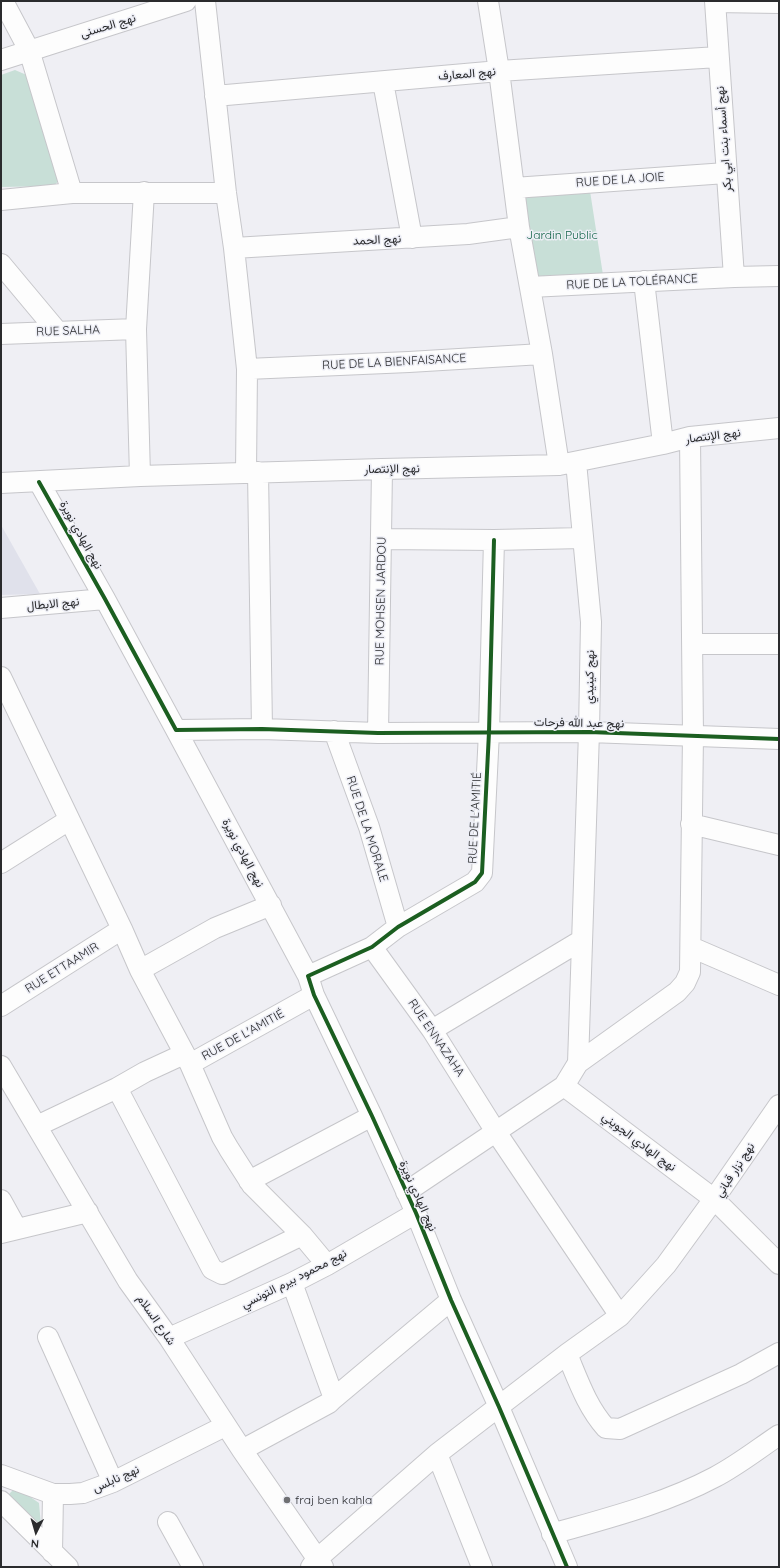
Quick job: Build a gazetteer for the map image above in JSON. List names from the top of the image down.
{
  "streets": {
    "street": [
      "نهج الحسنى",
      "نهج المعارف",
      "نهج أسماء بنت ابي بكر",
      "RUE DE LA JOIE",
      "نهج الحمد",
      "RUE DE LA TOLÉRANCE",
      "RUE SALHA",
      "RUE DE LA BIENFAISANCE",
      "نهج الإنتصار",
      "نهج الهادي نويرة",
      "RUE MOHSEN JARDOU",
      "نهج الابطال",
      "نهج كينيدي",
      "نهج عبد الله فرحات",
      "RUE DE L'AMITIÉ",
      "RUE DE LA MORALE",
      "RUE ETTAAMIR",
      "RUE ENNAZAHA",
      "نهج الهادي الجويني",
      "نهج نزار قباني",
      "نهج محمود بيرم التونسي",
      "شارع السلام",
      "نهج نابلس"
    ]
  },
  "crossings": [
    ["نهج المعارف", "نهج أسماء بنت ابي بكر"],
    ["نهج المعارف", "نهج كينيدي"],
    ["نهج أسماء بنت ابي بكر", "RUE DE LA JOIE"],
    ["نهج أسماء بنت ابي بكر", "RUE DE LA TOLÉRANCE"],
    ["RUE DE LA JOIE", "نهج كينيدي"],
    ["نهج الحمد", "نهج كينيدي"],
    ["RUE DE LA TOLÉRANCE", "نهج كينيدي"],
    ["RUE DE LA BIENFAISANCE", "نهج كينيدي"],
    ["نهج الإنتصار", "نهج الهادي نويرة"],
    ["نهج الإنتصار", "RUE MOHSEN JARDOU"],
    ["نهج الإنتصار", "نهج كينيدي"],
    ["نهج الهادي نويرة", "نهج الابطال"],
    ["نهج الهادي نويرة", "نهج عبد الله فرحات"],
    ["نهج الهادي نويرة", "RUE DE L'AMITIÉ"],
    ["نهج الهادي نويرة", "نهج محمود بيرم التونسي"],
    ["RUE MOHSEN JARDOU", "نهج عبد الله فرحات"],
    ["نهج كينيدي", "نهج عبد الله فرحات"],
    ["نهج عبد الله فرحات", "RUE DE L'AMITIÉ"],
    ["نهج عبد الله فرحات", "RUE DE LA MORALE"],
    ["RUE DE L'AMITIÉ", "RUE DE LA MORALE"],
    ["RUE DE L'AMITIÉ", "RUE ENNAZAHA"],
    ["RUE DE L'AMITIÉ", "شارع السلام"],
    ["نهج الهادي الجويني", "نهج نزار قباني"],
    ["نهج محمود بيرم التونسي", "شارع السلام"],
    ["شارع السلام", "نهج نابلس"]
  ],
  "parks": ["Jardin Public"],
  "places": ["fraj ben kahla"],
  "north": "bottom"
}
